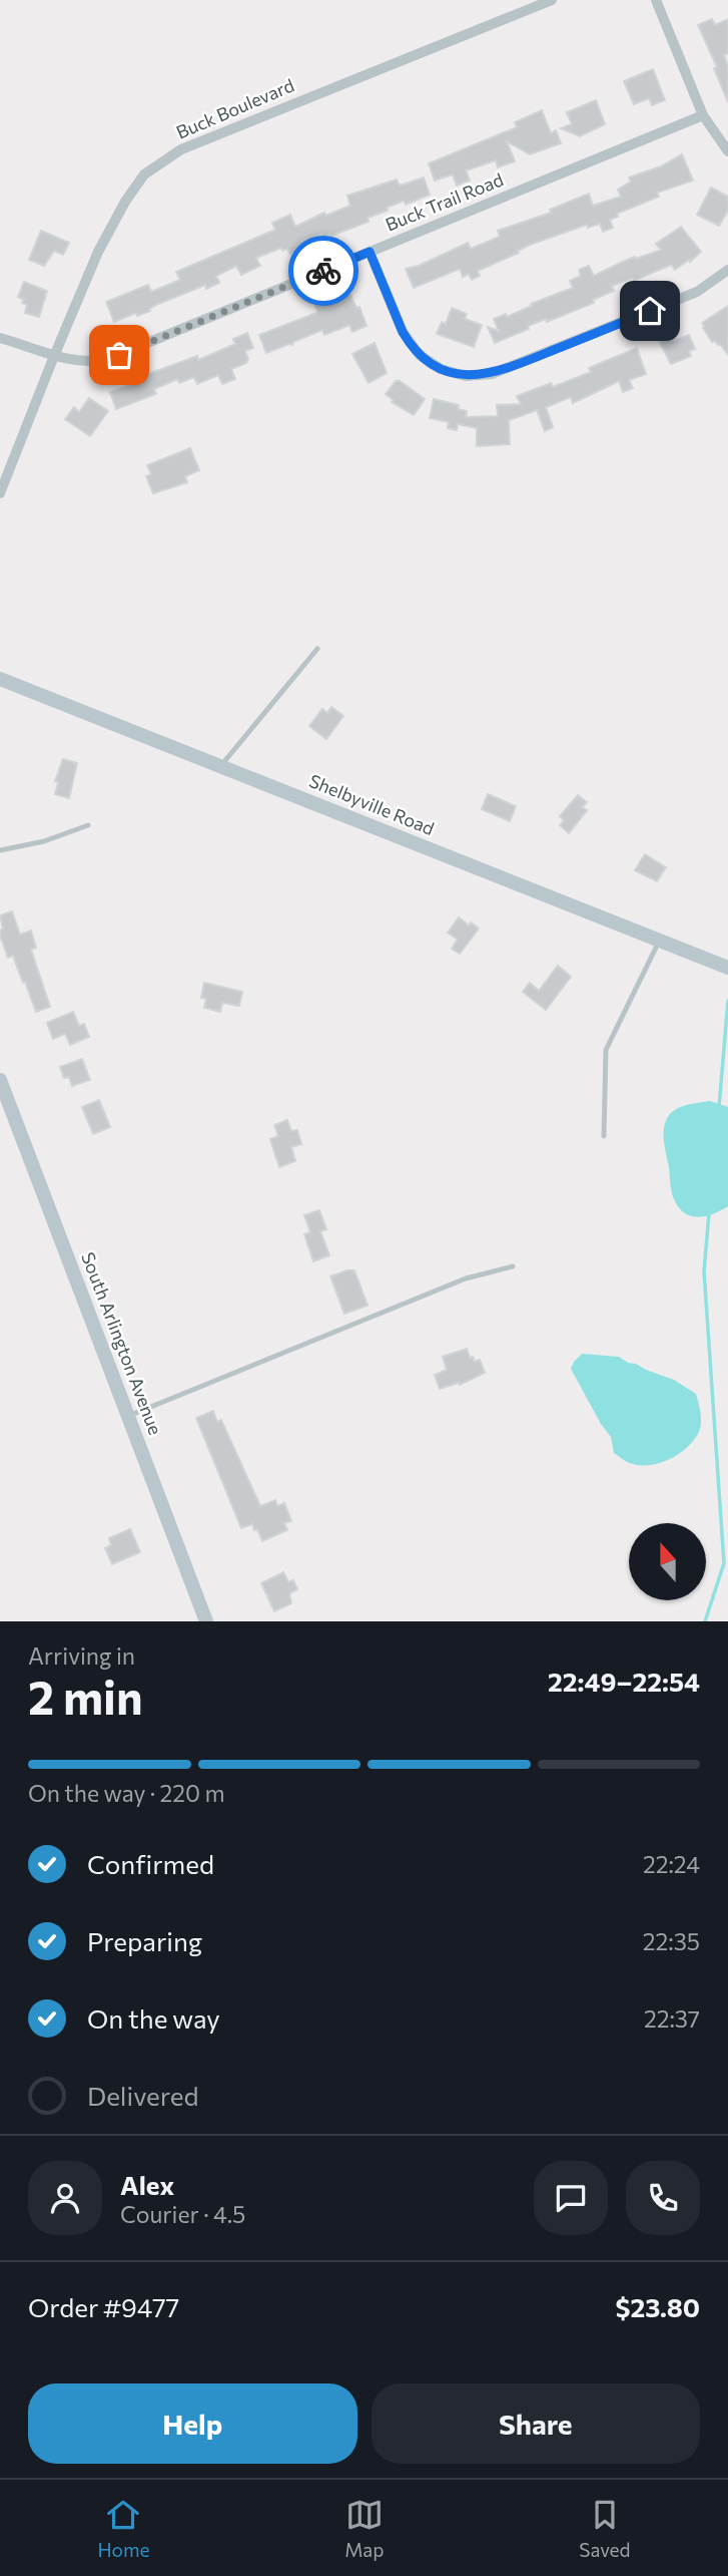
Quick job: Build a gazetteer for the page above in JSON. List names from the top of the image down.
{
  "streets": {
    "main road": ["Shelbyville Road", "South Arlington Avenue"],
    "street": ["Buck Boulevard", "Buck Trail Road"]
  },
  "crossings": [
    ["Buck Boulevard", "Buck Trail Road"]
  ],
  "north": "top",
  "page": {
    "heading": ["2 min", "Arriving in", "22:49–22:54"],
    "panel": [
      "Alex",
      "Courier · 4.5",
      "Order #9477",
      "$23.80"
    ],
    "bar": "On the way · 220 m",
    "list": [
      ["Confirmed", "22:24"],
      ["Preparing", "22:35"],
      ["On the way", "22:37"],
      "Delivered"
    ],
    "buttons": ["Help", "Share"],
    "tabs": ["Home", "Map", "Saved"]
  }
}
